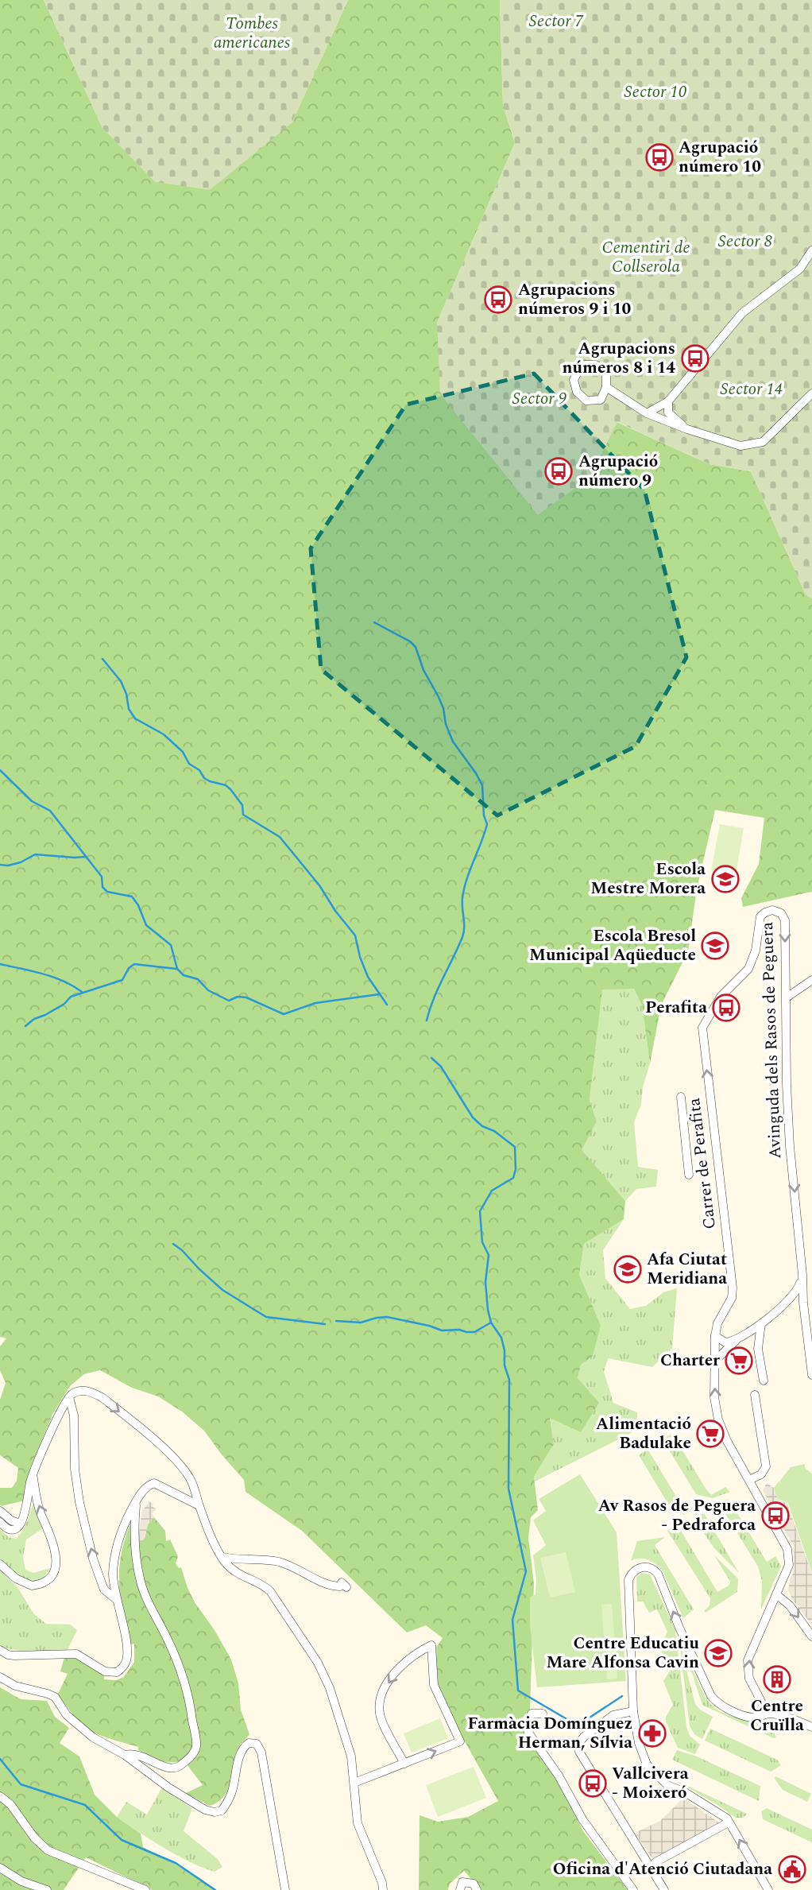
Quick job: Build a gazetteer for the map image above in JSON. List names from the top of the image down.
{
  "streets": {
    "street": ["Avinguda dels Rasos de Peguera", "Carrer de Perafita"]
  },
  "crossings": [
    ["Avinguda dels Rasos de Peguera", "Carrer de Perafita"]
  ],
  "one_way": ["Carrer de Perafita"],
  "parks": [
    "Sector 7",
    "Tombes americanes",
    "Sector 10",
    "Sector 8",
    "Cementiri de Collserola",
    "Sector 14",
    "Sector 9"
  ],
  "places": {
    "bus stop": [
      "Agrupació número 10",
      "Agrupacions números 9 i 10",
      "Agrupacions números 8 i 14",
      "Agrupació número 9",
      "Perafita",
      "Av Rasos de Peguera - Pedraforca",
      "Vallcivera - Moixeró"
    ],
    "school or university": [
      "Escola Mestre Morera",
      "Escola Bresol Municipal Aqüeducte",
      "Afa Ciutat Meridiana",
      "Centre Educatiu Mare Alfonsa Cavin"
    ],
    "supermarket": ["Charter", "Alimentació Badulake"],
    "building": ["Centre Cruïlla"],
    "pharmacy": ["Farmàcia Domínguez Herman, Sílvia"],
    "public building": ["Oficina d'Atenció Ciutadana"]
  }
}
